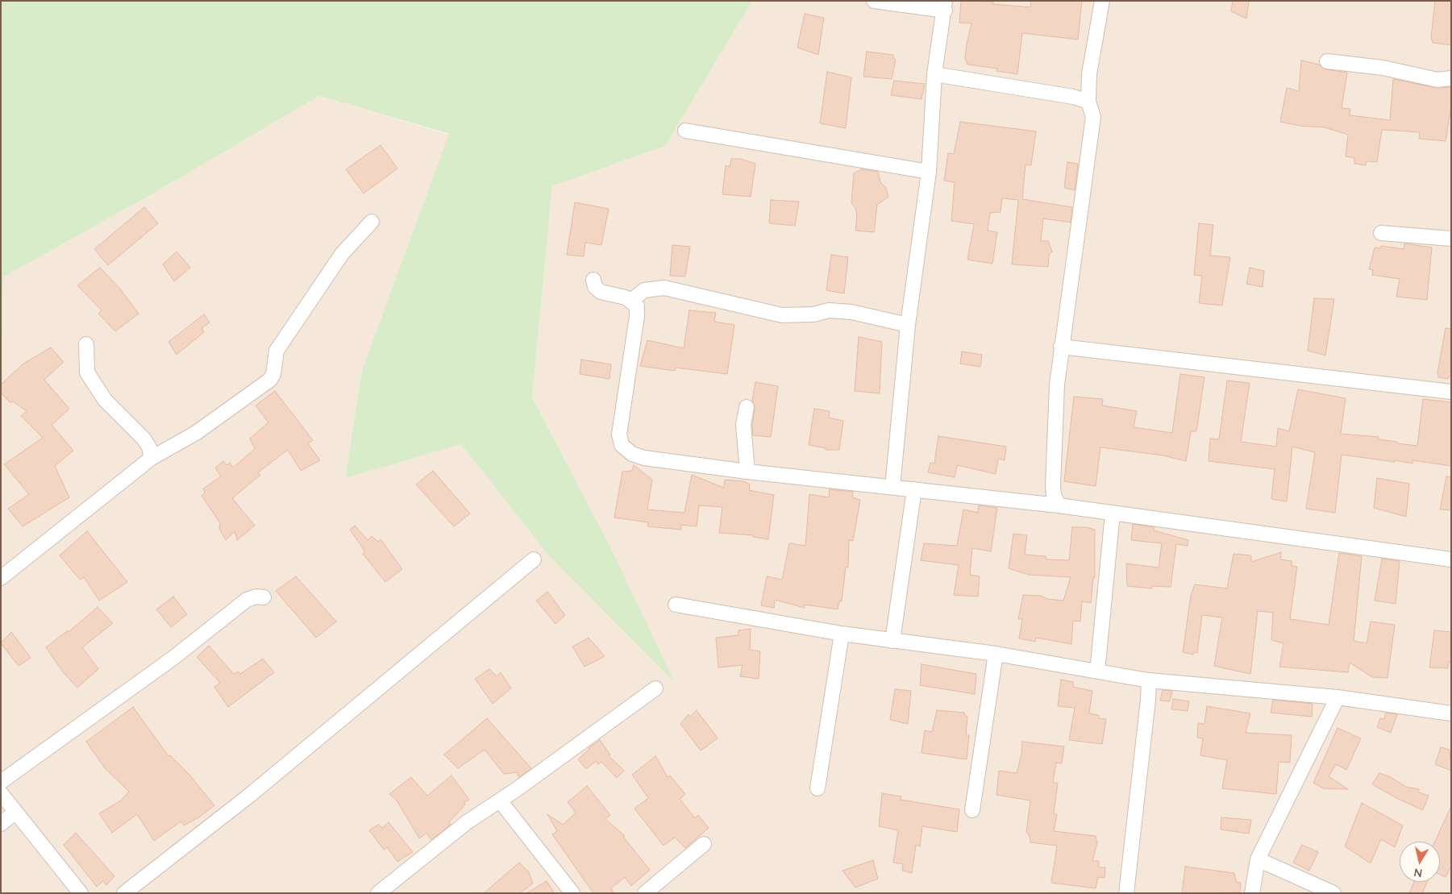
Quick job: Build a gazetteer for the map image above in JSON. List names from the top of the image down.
{
  "north": "bottom"
}
